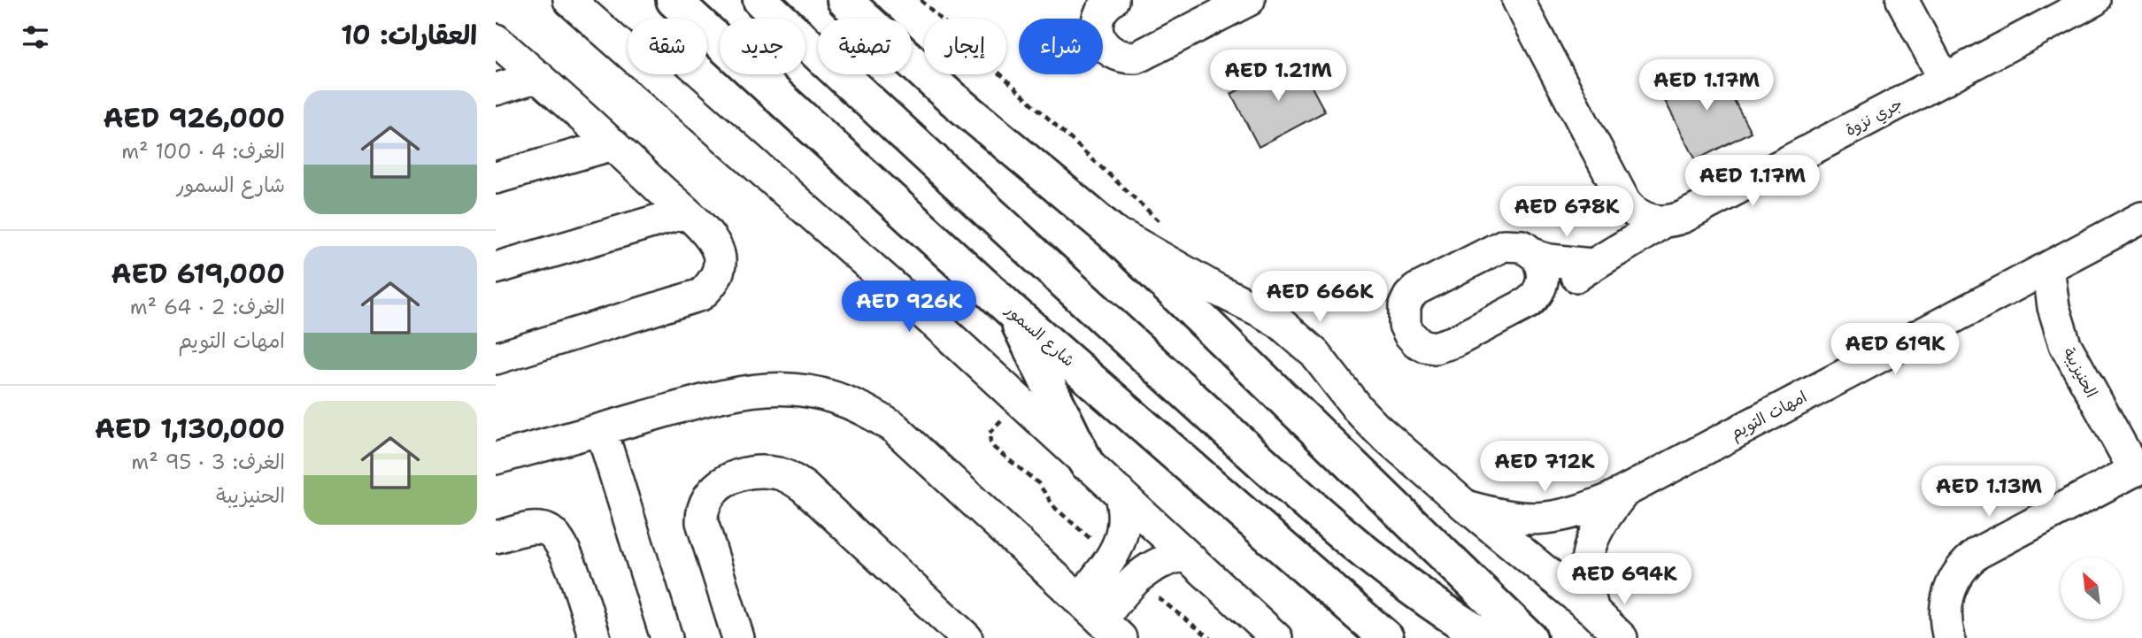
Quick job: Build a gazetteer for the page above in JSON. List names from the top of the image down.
{
  "streets": {
    "main road": ["شارع السمور"],
    "street": ["جري نزوة", "الحنيزيبة", "امهات التويم"]
  },
  "crossings": [
    ["الحنيزيبة", "امهات التويم"]
  ],
  "north": "top left",
  "page": {
    "heading": "العقارات: 10",
    "chip": [
      "شراء",
      "إيجار",
      "تصفية",
      "جديد",
      "شقة"
    ],
    "price": [
      "AED 1.21M",
      "AED 1.17M",
      "AED 1.17M",
      "AED 678K",
      "AED 666K",
      "AED 926K",
      "AED 619K",
      "AED 712K",
      "AED 1.13M",
      "AED 694K"
    ],
    "list": [
      {
        "name": "AED 926,000",
        "note": "الغرف: 4 · 100 m² · شارع السمور"
      },
      {
        "name": "AED 619,000",
        "note": "الغرف: 2 · 64 m² · امهات التويم"
      },
      {
        "name": "AED 1,130,000",
        "note": "الغرف: 3 · 95 m² · الحنيزيبة"
      }
    ]
  }
}
